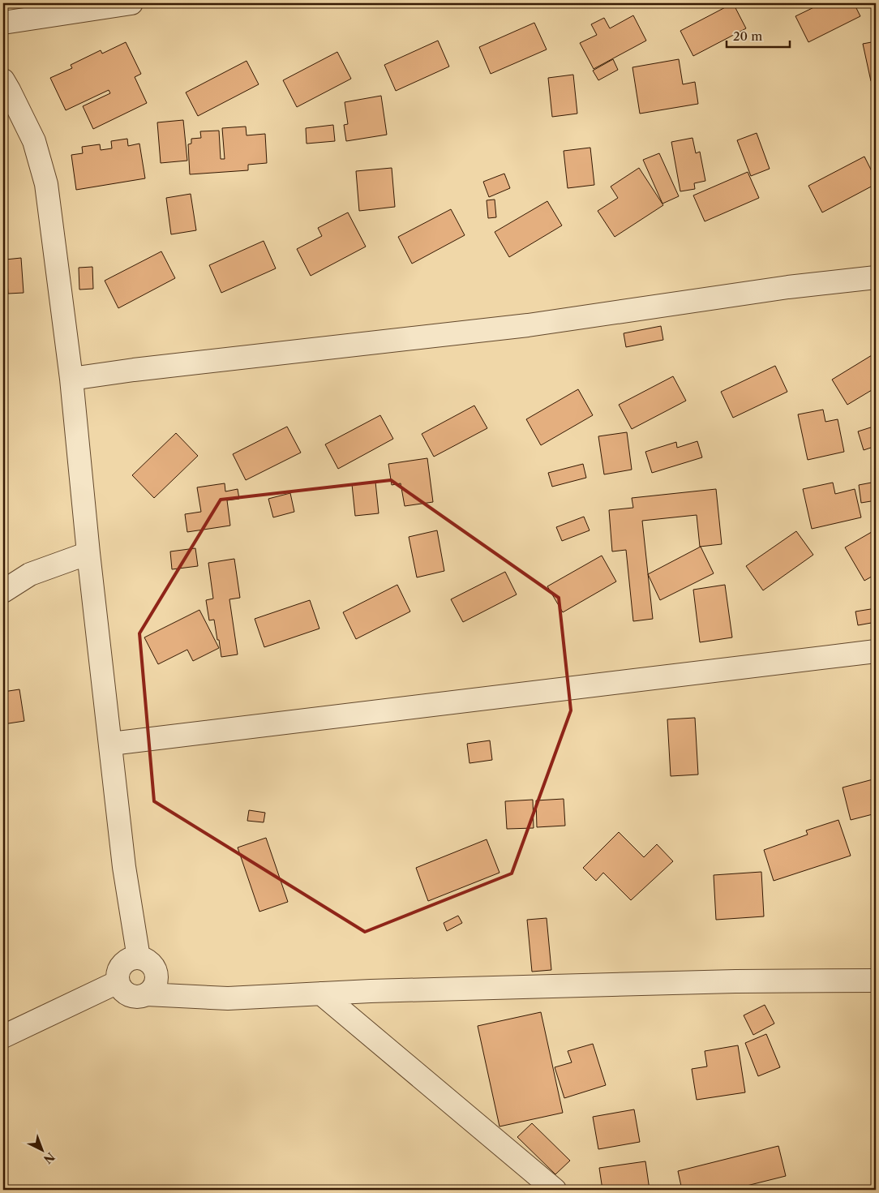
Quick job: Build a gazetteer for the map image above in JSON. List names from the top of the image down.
{
  "scale_bar": "20 m",
  "north": "bottom right"
}
